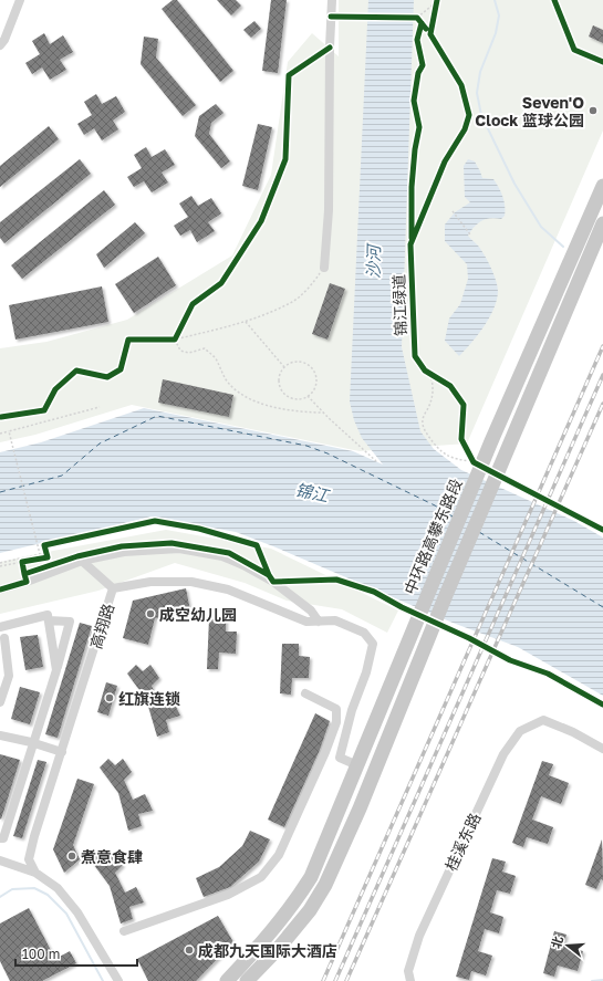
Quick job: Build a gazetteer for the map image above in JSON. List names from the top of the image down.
{
  "streets": {
    "main road": ["中环路高攀东路段"],
    "street": ["高翔路", "桂溪东路"],
    "cycle path": ["锦江绿道"]
  },
  "crossings": [
    ["中环路高攀东路段", "高翔路"]
  ],
  "water": ["沙河", "锦江"],
  "places": [
    "Seven'O Clock 篮球公园",
    "成空幼儿园",
    "红旗连锁",
    "煮意食肆",
    "成都九天国际大酒店"
  ],
  "scale_bar": "100 m",
  "north": "left"
}
